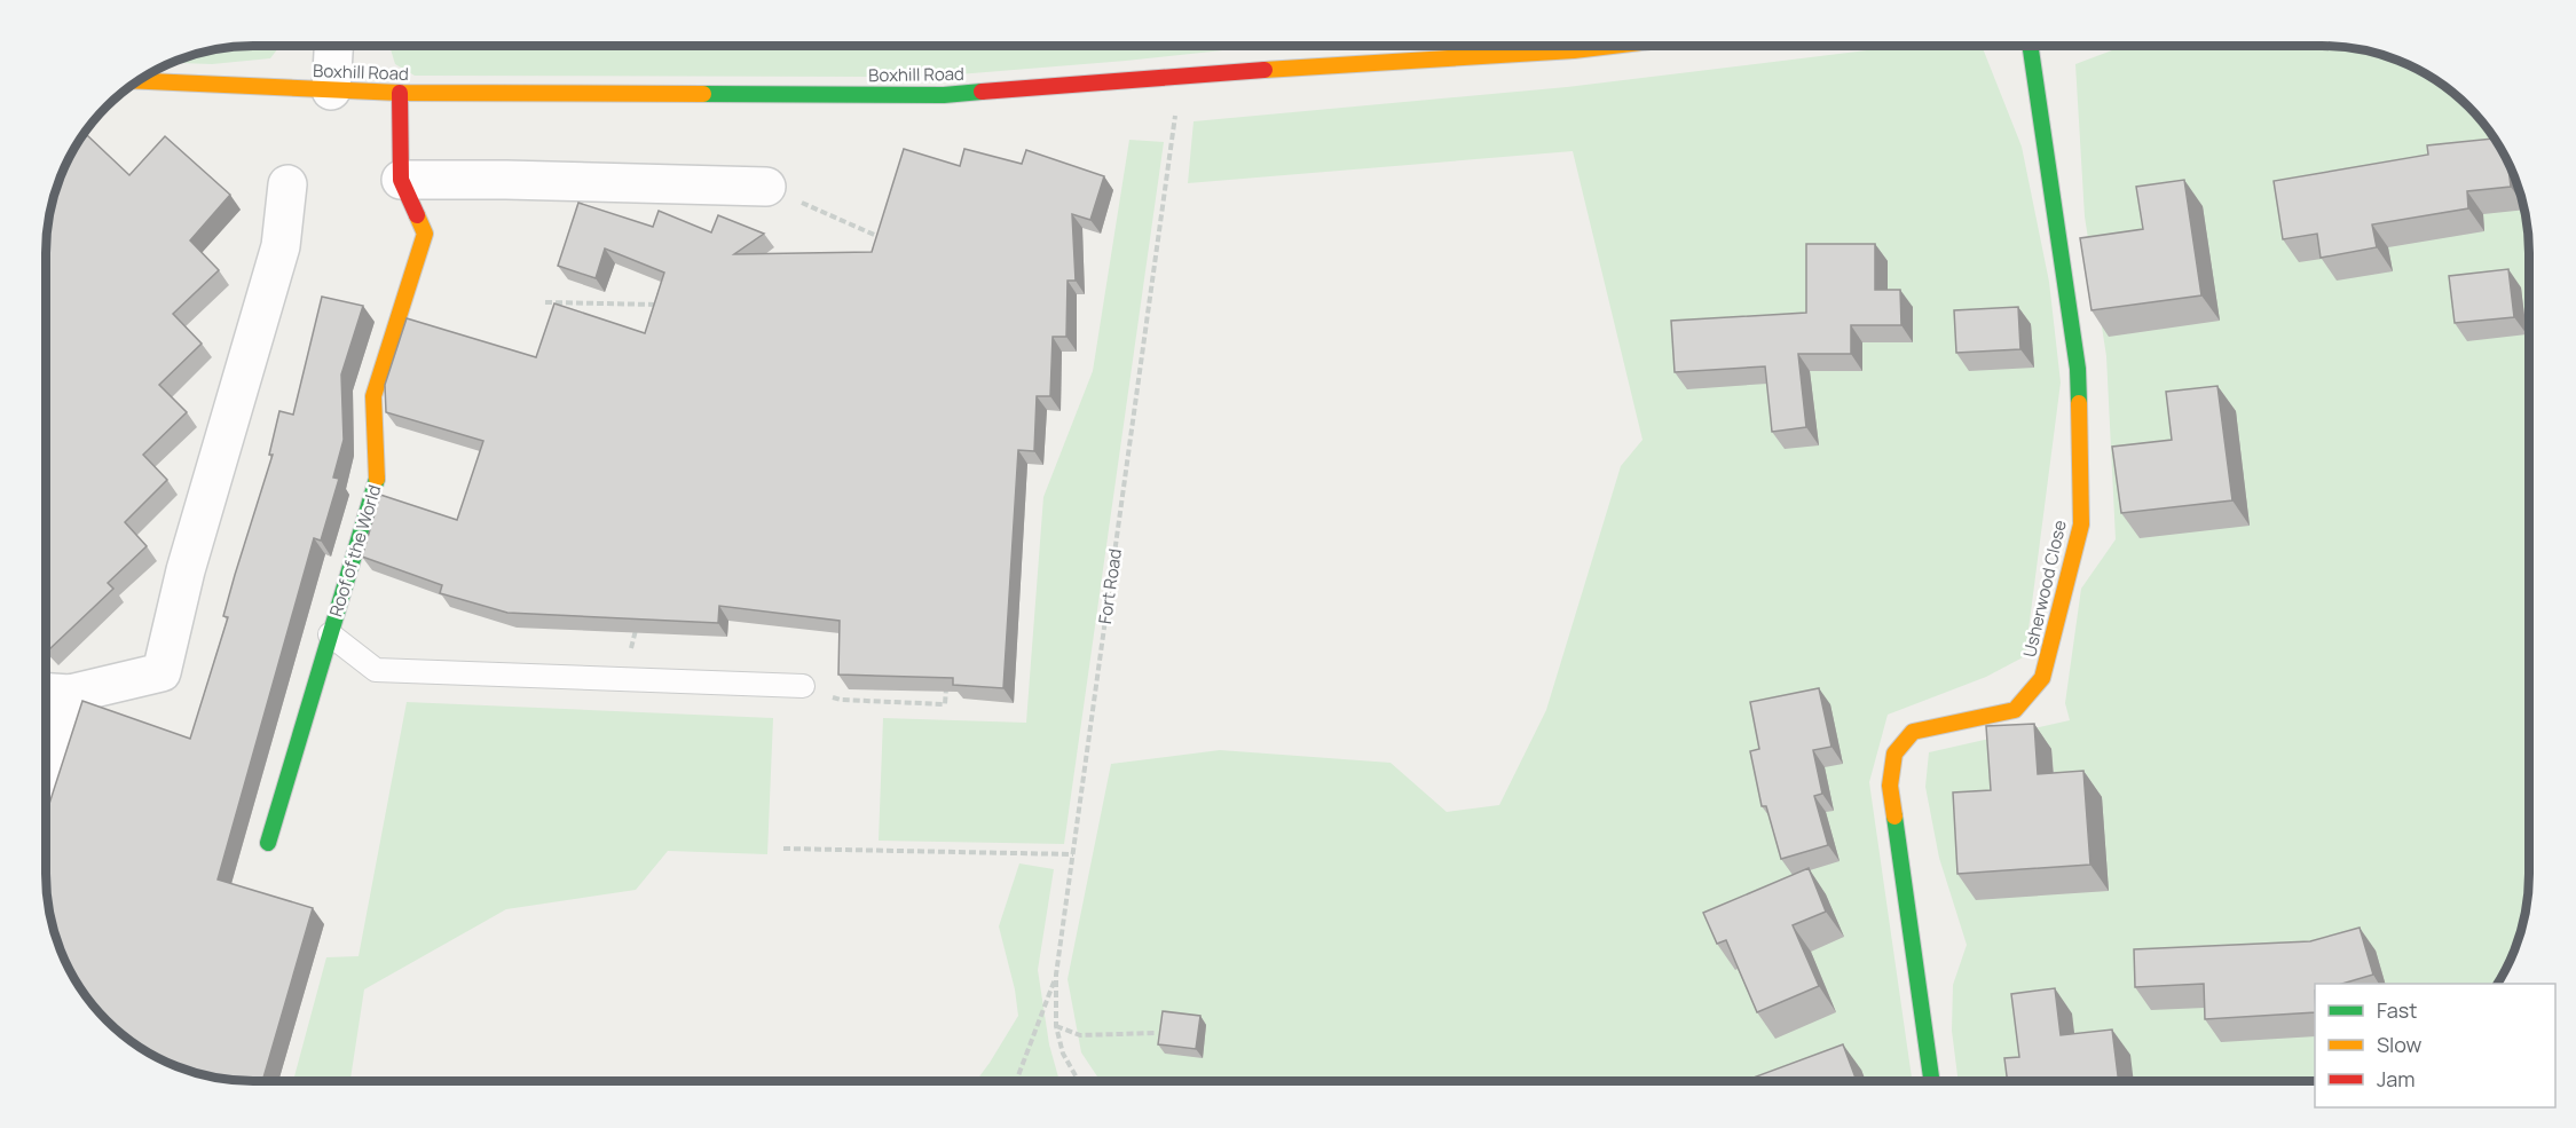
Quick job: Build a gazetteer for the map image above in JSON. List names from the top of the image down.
{
  "streets": {
    "street": ["Boxhill Road", "Roof of the World", "Usherwood Close"],
    "path": ["Fort Road"]
  },
  "crossings": [
    ["Boxhill Road", "Roof of the World"],
    ["Boxhill Road", "Fort Road"]
  ],
  "legend": ["Fast", "Slow", "Jam"]
}
